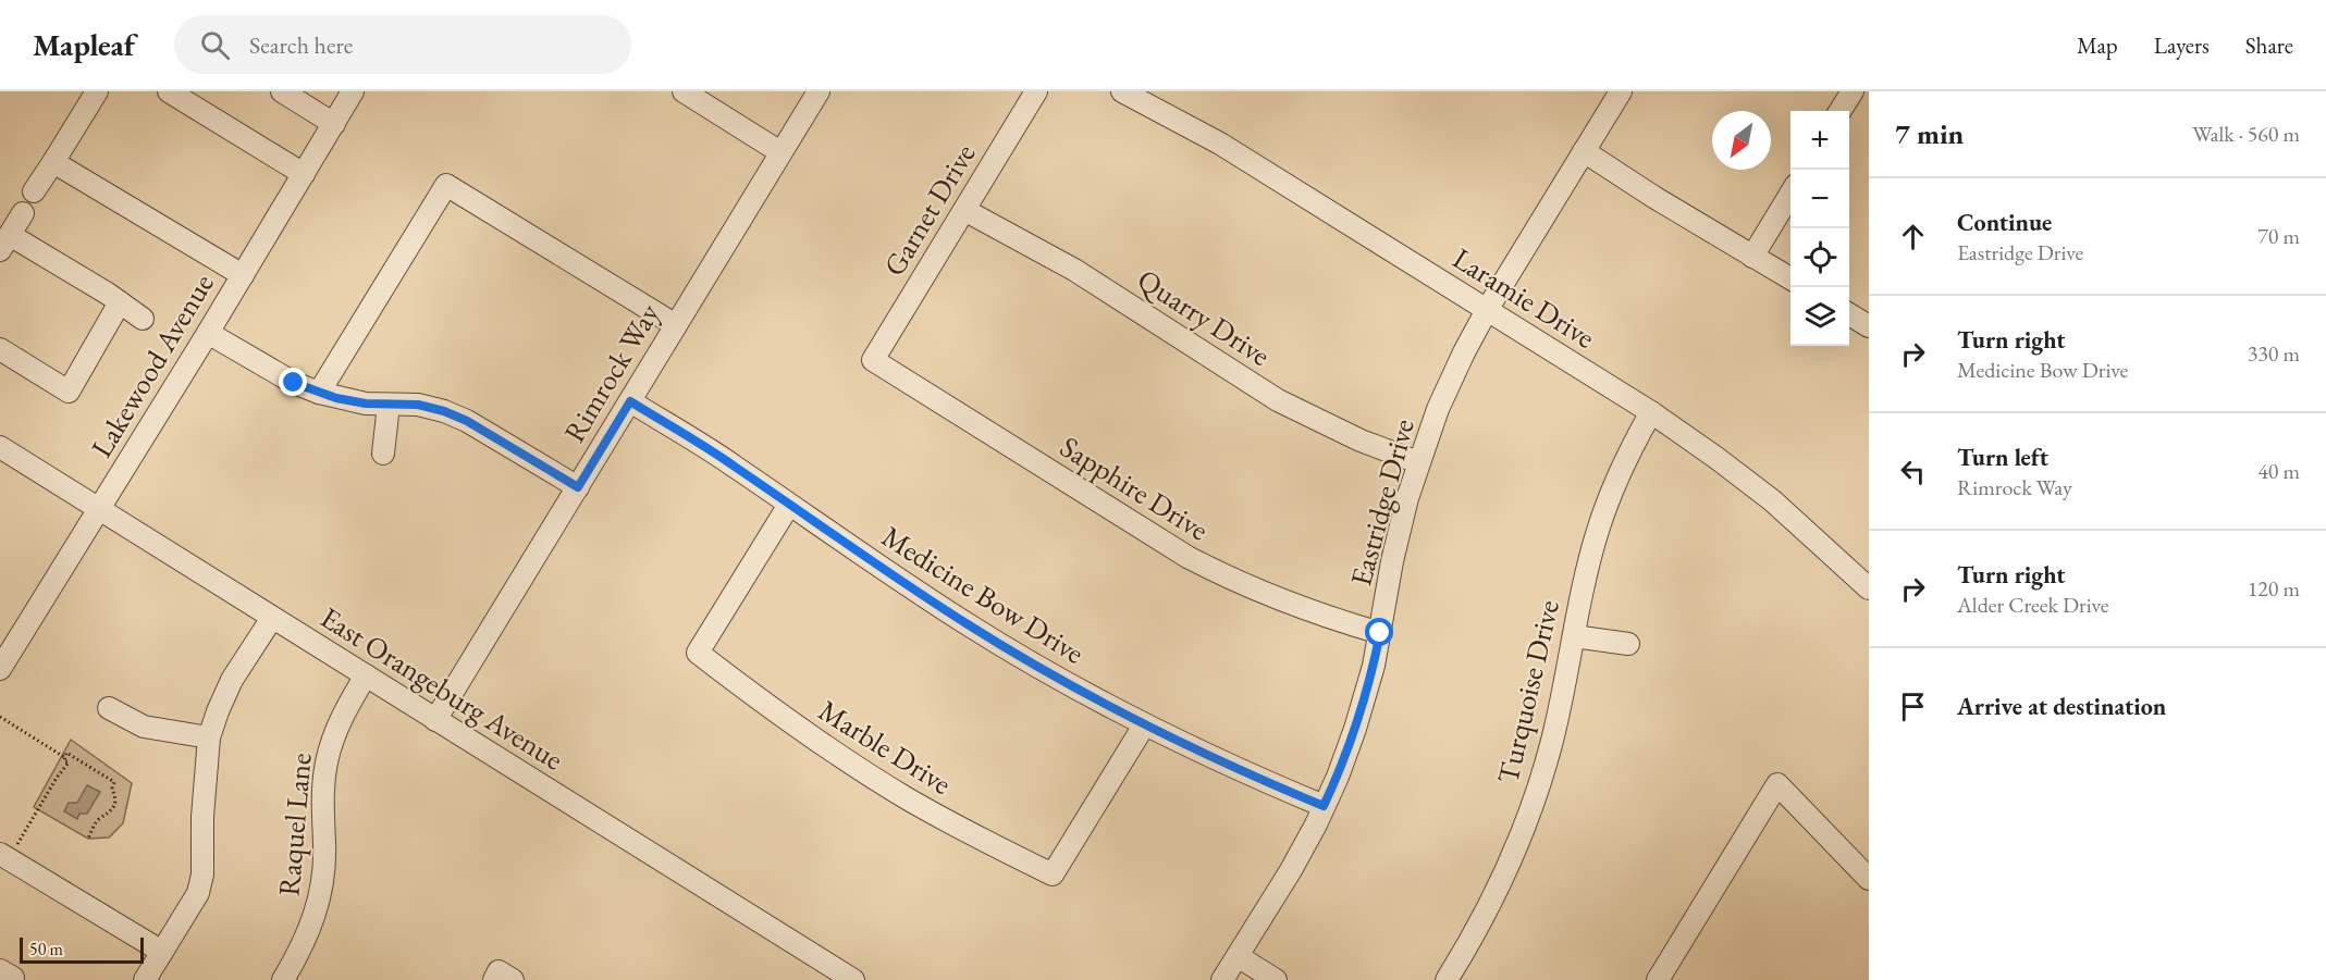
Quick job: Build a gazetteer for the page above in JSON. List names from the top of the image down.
{
  "streets": {
    "street": [
      "Garnet Drive",
      "Laramie Drive",
      "Quarry Drive",
      "Lakewood Avenue",
      "Rimrock Way",
      "Sapphire Drive",
      "Eastridge Drive",
      "Medicine Bow Drive",
      "East Orangeburg Avenue",
      "Turquoise Drive",
      "Marble Drive",
      "Raquel Lane"
    ]
  },
  "crossings": [
    ["Garnet Drive", "Quarry Drive"],
    ["Garnet Drive", "Sapphire Drive"],
    ["Laramie Drive", "Eastridge Drive"],
    ["Laramie Drive", "Turquoise Drive"],
    ["Quarry Drive", "Eastridge Drive"],
    ["Lakewood Avenue", "East Orangeburg Avenue"],
    ["Rimrock Way", "Medicine Bow Drive"],
    ["Rimrock Way", "East Orangeburg Avenue"],
    ["Sapphire Drive", "Eastridge Drive"],
    ["Eastridge Drive", "Medicine Bow Drive"],
    ["Medicine Bow Drive", "Marble Drive"],
    ["East Orangeburg Avenue", "Raquel Lane"]
  ],
  "scale_bar": "50 m",
  "north": "bottom left",
  "page": {
    "header": "Mapleaf",
    "search": "Search here",
    "nav": ["Map", "Layers", "Share"],
    "heading": ["7 min", "Walk · 560 m"],
    "map_buttons": ["+", "−"],
    "list": [
      ["Continue", "Eastridge Drive", "70 m"],
      ["Turn right", "Medicine Bow Drive", "330 m"],
      ["Turn left", "Rimrock Way", "40 m"],
      ["Turn right", "Alder Creek Drive", "120 m"],
      "Arrive at destination"
    ],
    "scale": "50 m"
  }
}
